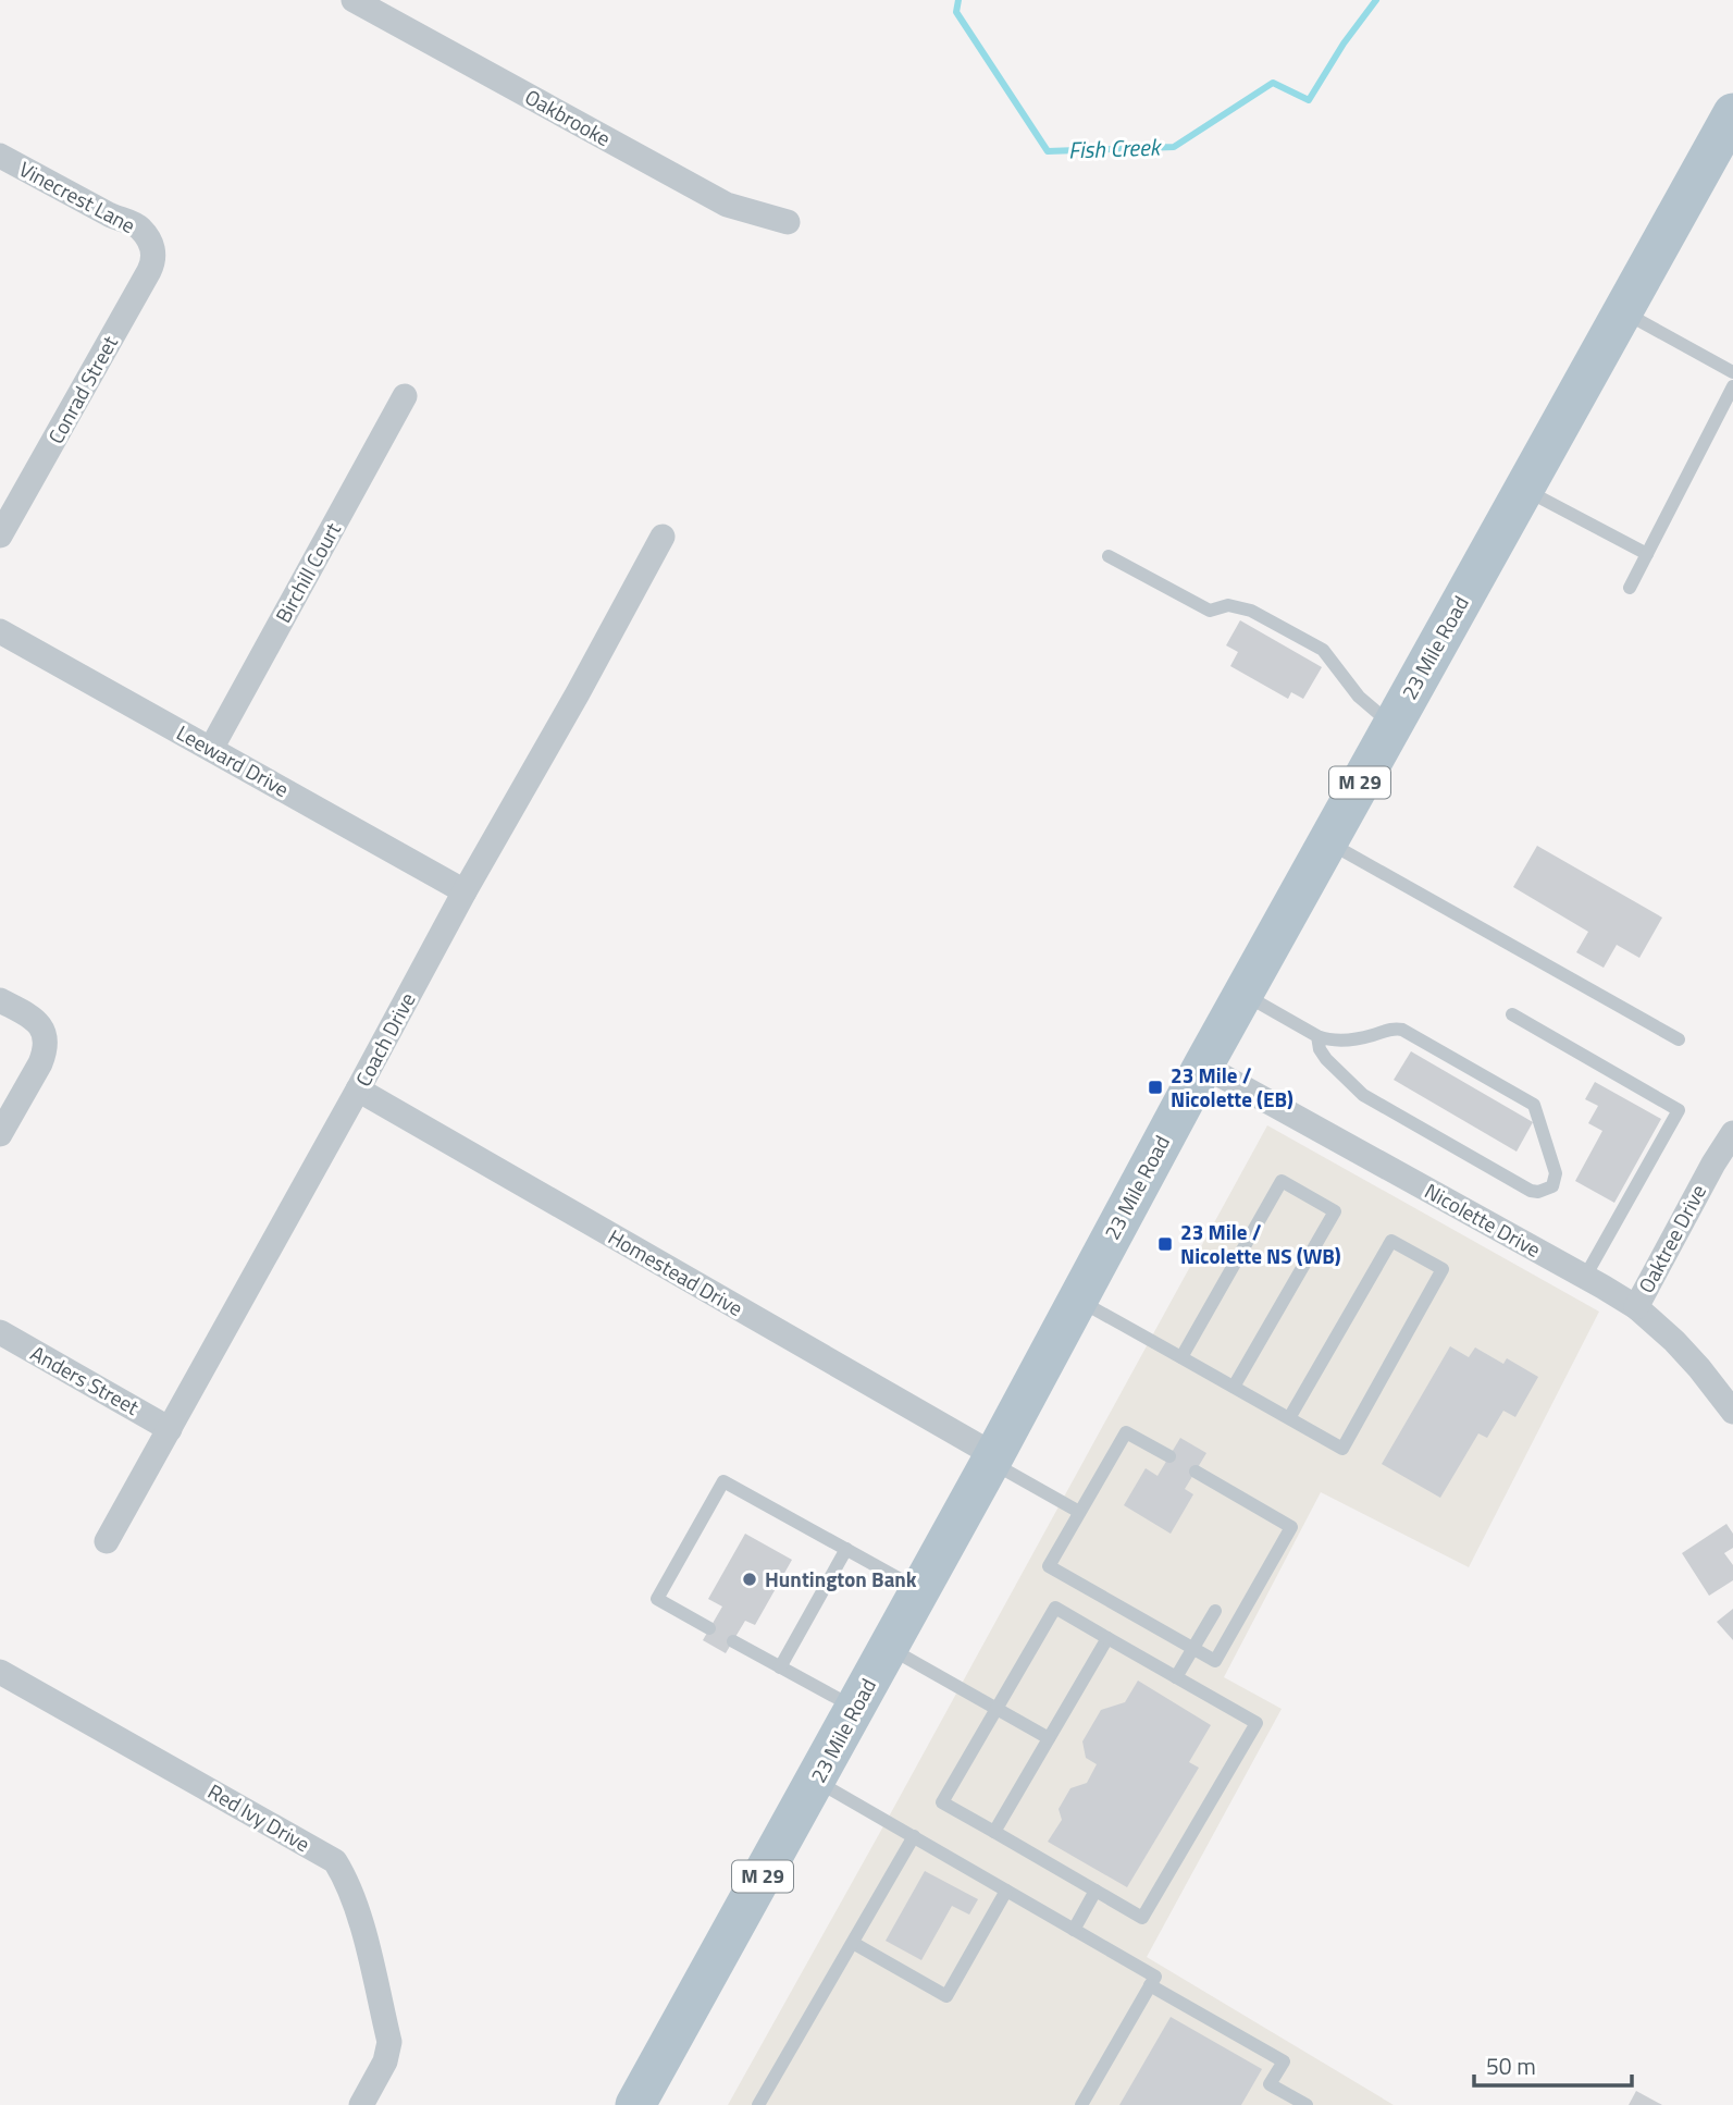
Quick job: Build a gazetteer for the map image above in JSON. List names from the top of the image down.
{
  "streets": {
    "main road": ["23 Mile Road", "M 29"],
    "street": [
      "Oakbrooke",
      "Vinecrest Lane",
      "Conrad Street",
      "Birchill Court",
      "Leeward Drive",
      "Coach Drive",
      "Nicolette Drive",
      "Oaktree Drive",
      "Homestead Drive",
      "Anders Street",
      "Red Ivy Drive"
    ]
  },
  "crossings": [
    ["Vinecrest Lane", "Conrad Street"],
    ["Birchill Court", "Leeward Drive"],
    ["23 Mile Road", "Nicolette Drive"],
    ["23 Mile Road", "Homestead Drive"],
    ["Leeward Drive", "Coach Drive"],
    ["Coach Drive", "Homestead Drive"],
    ["Coach Drive", "Anders Street"],
    ["Nicolette Drive", "Oaktree Drive"]
  ],
  "water": ["Fish Creek"],
  "places": {
    "transit": ["23 Mile / Nicolette (EB)", "23 Mile / Nicolette NS (WB)"],
    "other": ["Huntington Bank"]
  },
  "scale_bar": "50 m"
}
